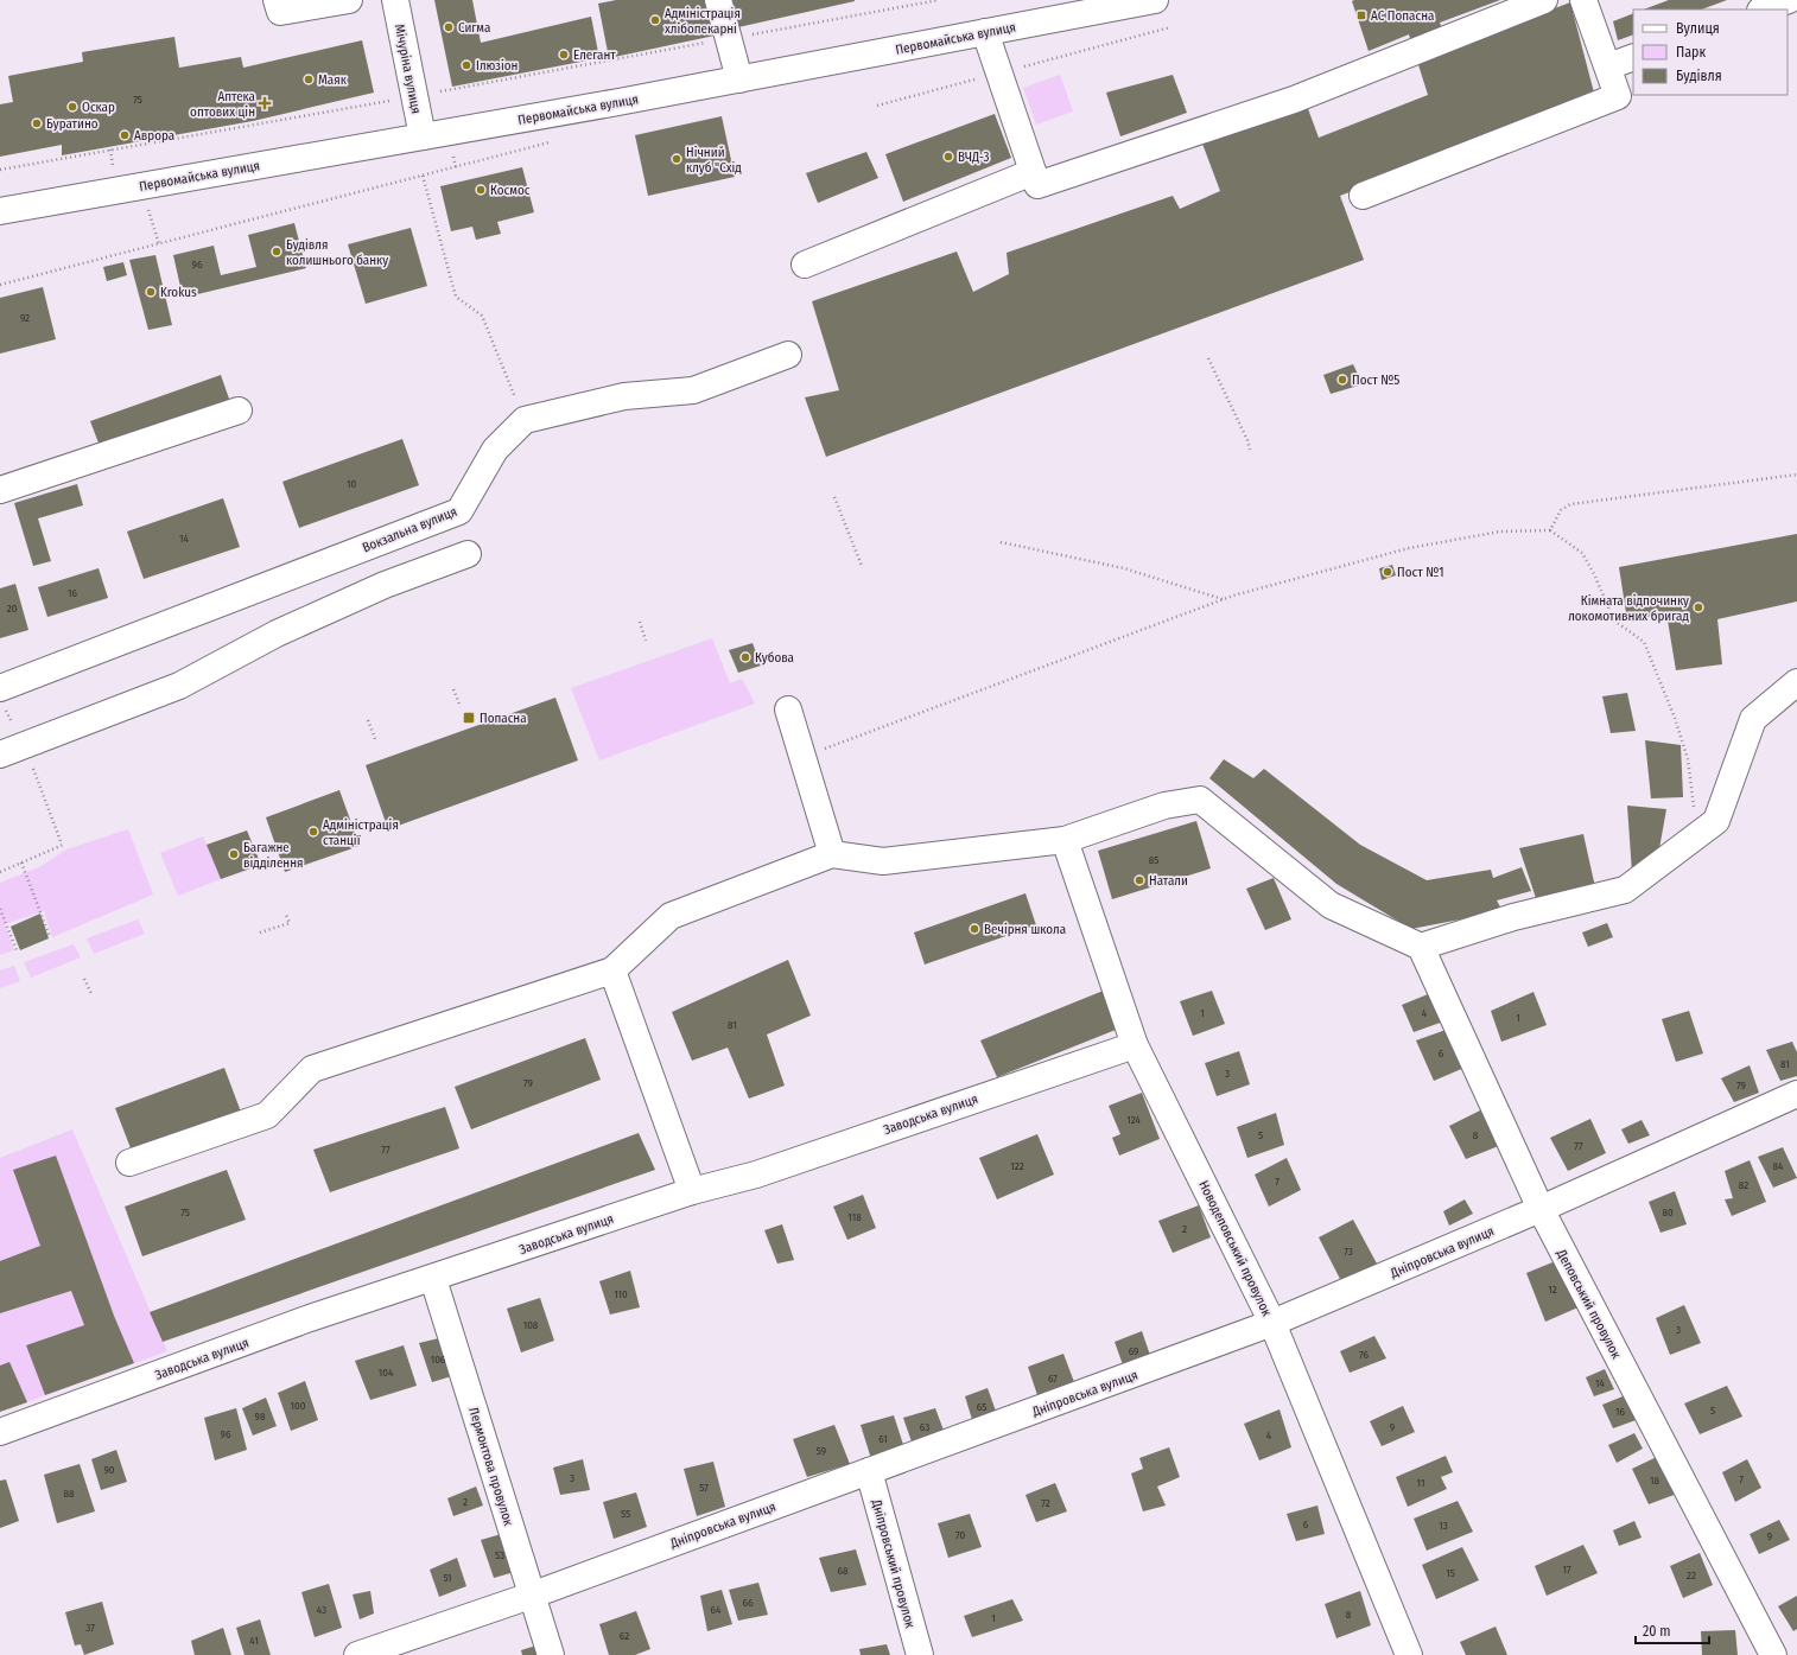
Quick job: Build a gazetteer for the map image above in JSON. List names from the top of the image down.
{
  "streets": {
    "street": [
      "Первомайська вулиця",
      "Мічуріна вулиця",
      "Вокзальна вулиця",
      "Заводська вулиця",
      "Новодеповський провулок",
      "Дніпровська вулиця",
      "Деповський провулок",
      "Лермонтова провулок",
      "Дніпровський провулок"
    ]
  },
  "crossings": [
    ["Первомайська вулиця", "Мічуріна вулиця"],
    ["Заводська вулиця", "Новодеповський провулок"],
    ["Заводська вулиця", "Лермонтова провулок"],
    ["Новодеповський провулок", "Дніпровська вулиця"],
    ["Дніпровська вулиця", "Деповський провулок"],
    ["Дніпровська вулиця", "Лермонтова провулок"],
    ["Дніпровська вулиця", "Дніпровський провулок"]
  ],
  "places": {
    "transit": ["АС Попасна", "Попасна"],
    "other": [
      "Адміністрація хлібопекарні",
      "Сигма",
      "Елегант",
      "Ілюзіон",
      "Маяк",
      "Оскар",
      "Буратино",
      "Аврора",
      "ВЧД-3",
      "Нічний клуб \"Схід",
      "Космос",
      "Будівля колишнього банку",
      "Krokus",
      "Пост №5",
      "Пост №1",
      "Кімната відпочинку локомотивних бригад",
      "Кубова",
      "Адміністрація станції",
      "Багажне відділення",
      "Натали",
      "Вечірня школа"
    ],
    "health": ["Аптека оптових цін"]
  },
  "house_numbers": [
    "75",
    "96",
    "92",
    "10",
    "14",
    "16",
    "20",
    "85",
    "1",
    "4",
    "1",
    "81",
    "6",
    "81",
    "3",
    "79",
    "79",
    "124",
    "5",
    "8",
    "77",
    "77",
    "122",
    "84",
    "7",
    "82",
    "75",
    "80",
    "118",
    "2",
    "73",
    "12",
    "110",
    "108",
    "3",
    "69",
    "76",
    "106",
    "104",
    "67",
    "14",
    "100",
    "65",
    "5",
    "16",
    "98",
    "63",
    "9",
    "96",
    "4",
    "61",
    "59",
    "90",
    "3",
    "7",
    "18",
    "11",
    "57",
    "88",
    "2",
    "72",
    "55",
    "6",
    "13",
    "70",
    "9",
    "53",
    "17",
    "68",
    "15",
    "22",
    "51",
    "66",
    "43",
    "64",
    "8",
    "1",
    "37",
    "62",
    "41"
  ],
  "legend": ["Вулиця", "Парк", "Будівля"],
  "scale_bar": "20 m"
}
